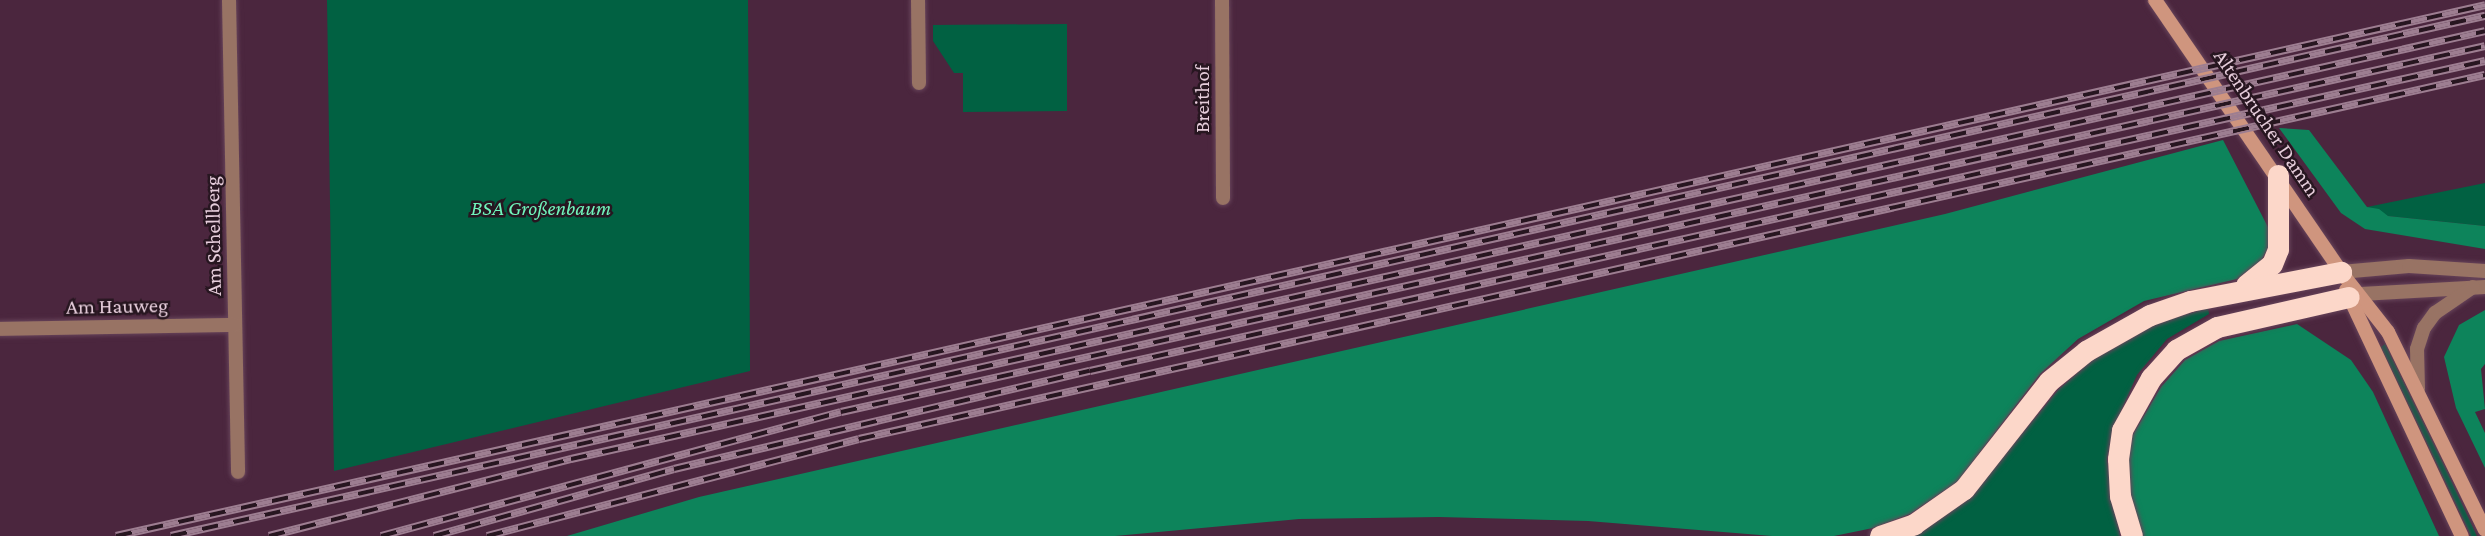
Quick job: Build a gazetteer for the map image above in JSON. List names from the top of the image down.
{
  "streets": {
    "main road": ["Altenbrucher Damm"],
    "street": ["Breithof", "Am Schellberg", "Am Hauweg"]
  },
  "crossings": [
    ["Am Schellberg", "Am Hauweg"]
  ],
  "parks": ["BSA Großenbaum"]
}
